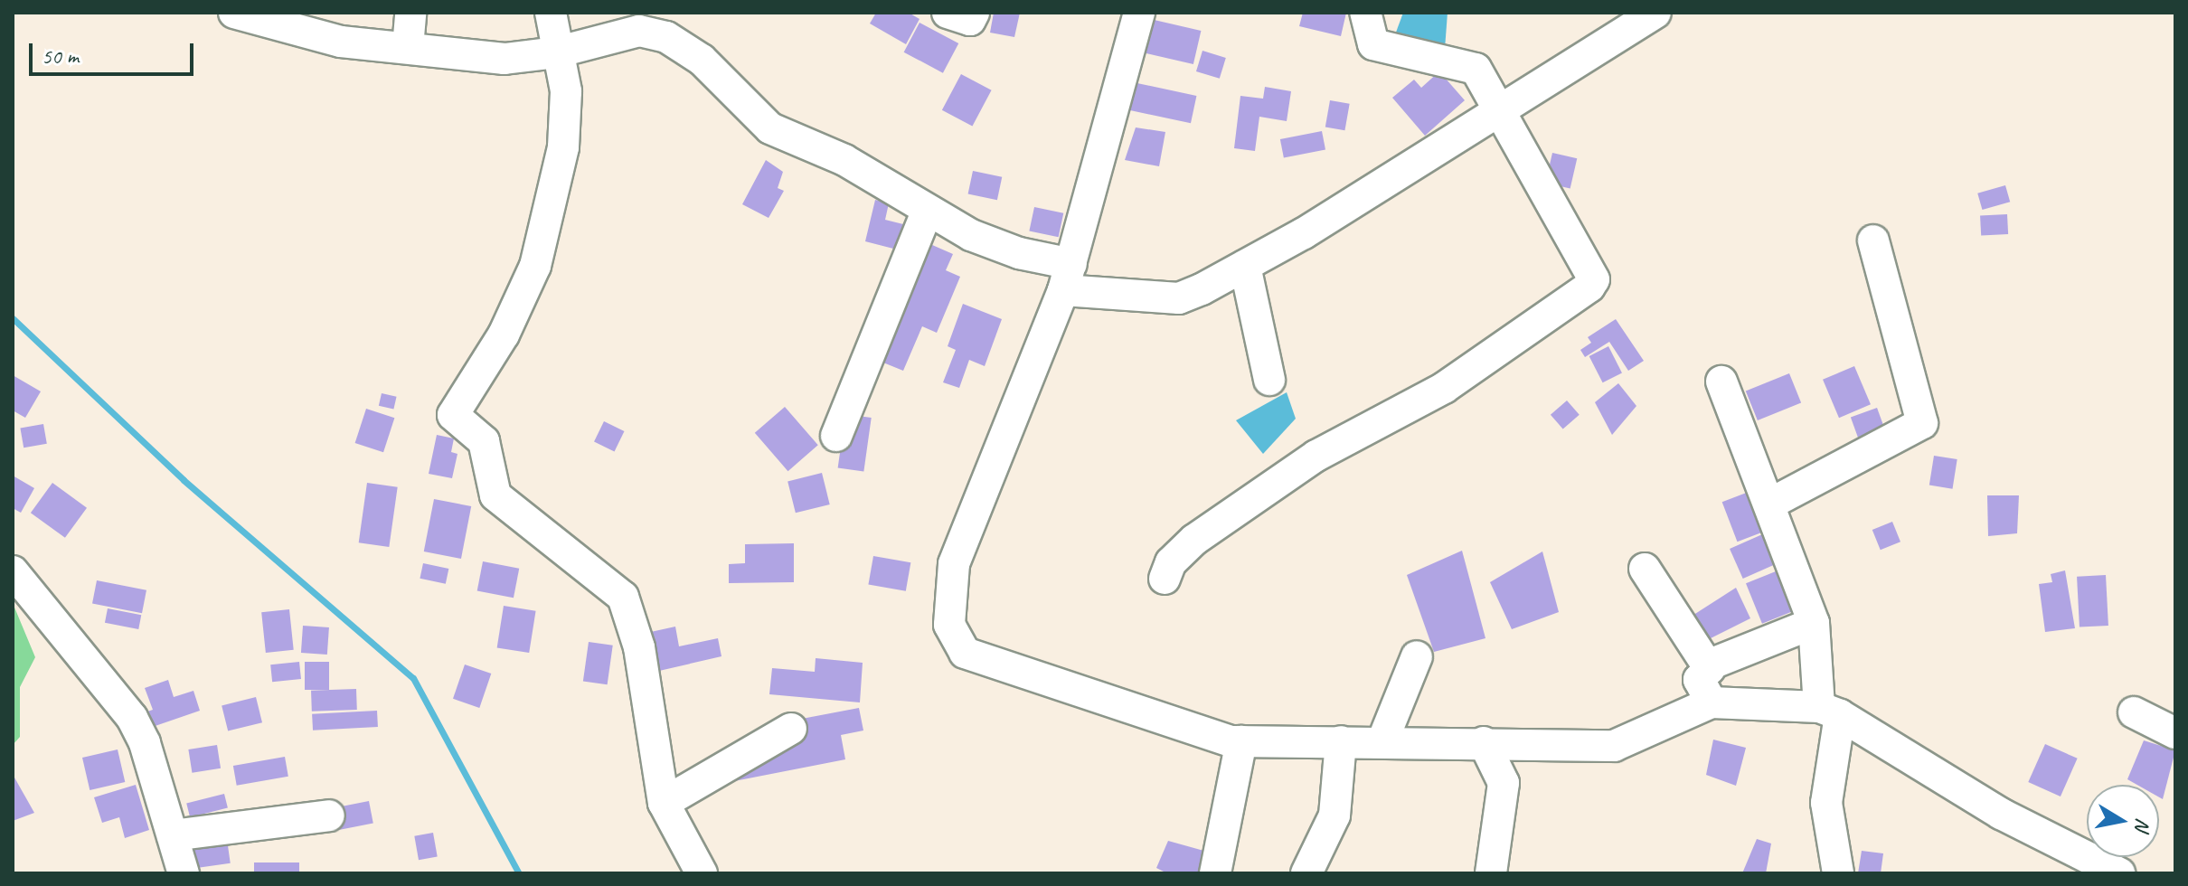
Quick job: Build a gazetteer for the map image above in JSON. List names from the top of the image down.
{
  "scale_bar": "50 m",
  "north": "right"
}
